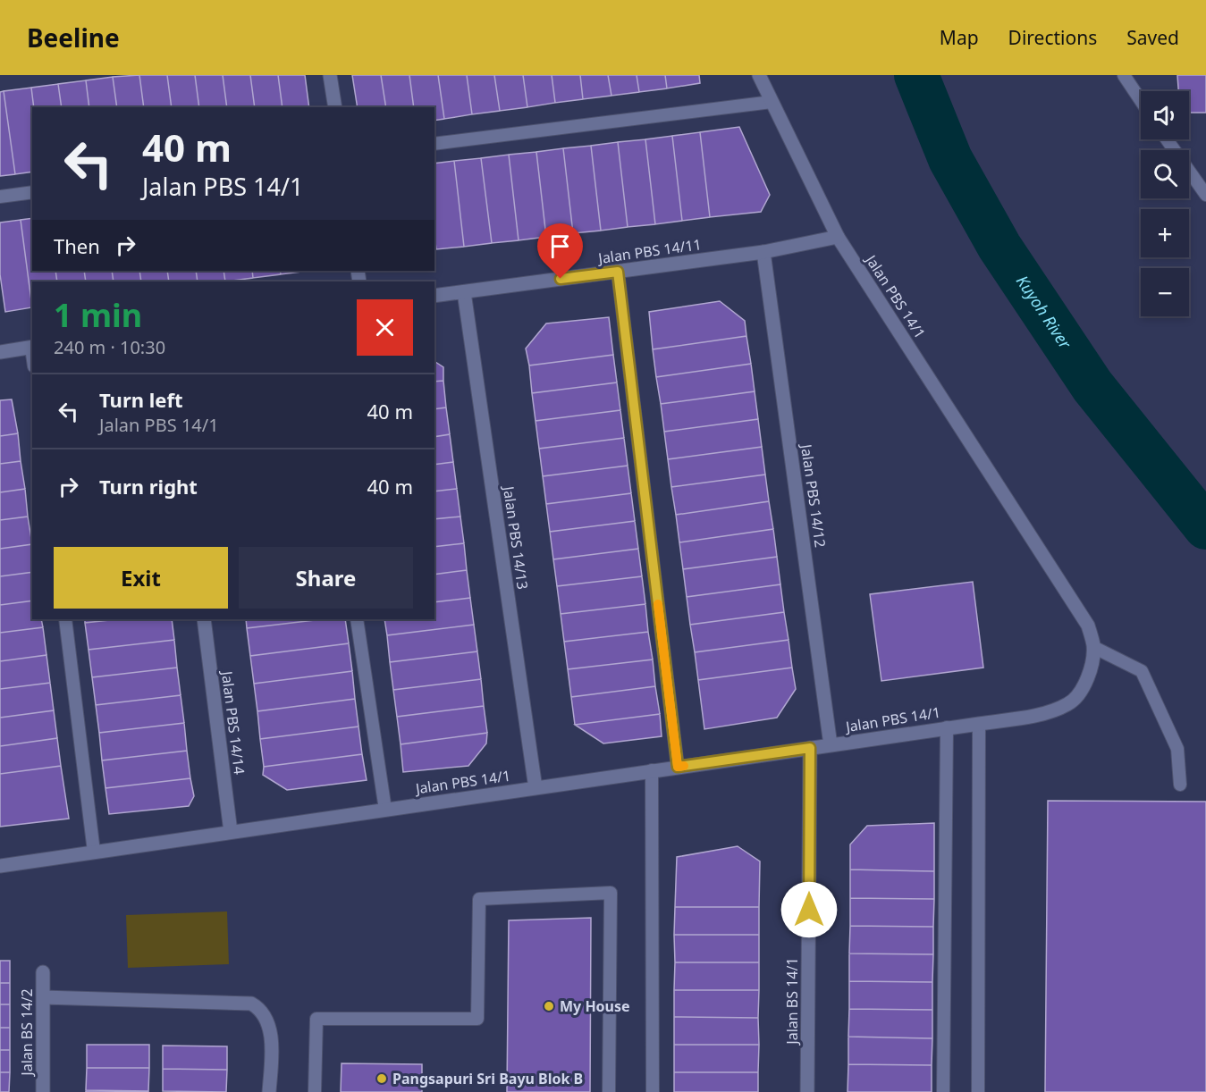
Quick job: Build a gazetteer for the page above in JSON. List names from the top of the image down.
{
  "streets": {
    "street": [
      "Jalan PBS 14/11",
      "Jalan PBS 14/1",
      "Jalan PBS 14/12",
      "Jalan PBS 14/13",
      "Jalan PBS 14/14",
      "Jalan BS 14/1",
      "Jalan BS 14/2"
    ]
  },
  "crossings": [
    ["Jalan PBS 14/11", "Jalan PBS 14/1"],
    ["Jalan PBS 14/11", "Jalan PBS 14/12"],
    ["Jalan PBS 14/11", "Jalan PBS 14/13"],
    ["Jalan PBS 14/1", "Jalan PBS 14/12"],
    ["Jalan PBS 14/1", "Jalan PBS 14/13"],
    ["Jalan PBS 14/1", "Jalan PBS 14/14"],
    ["Jalan PBS 14/1", "Jalan BS 14/1"]
  ],
  "water": ["Kuyoh River"],
  "places": ["My House", "Pangsapuri Sri Bayu Blok B"],
  "page": {
    "header": "Beeline",
    "nav": ["Map", "Directions", "Saved"],
    "map_buttons": ["+", "−"],
    "turn": ["40 m", "Jalan PBS 14/1"],
    "then": "Then",
    "heading": ["1 min", "240 m · 10:30"],
    "list": [
      {
        "name": "Turn left",
        "note": "Jalan PBS 14/1",
        "value": "40 m"
      },
      {
        "name": "Turn right",
        "value": "40 m"
      }
    ],
    "buttons": ["Exit", "Share"]
  }
}
